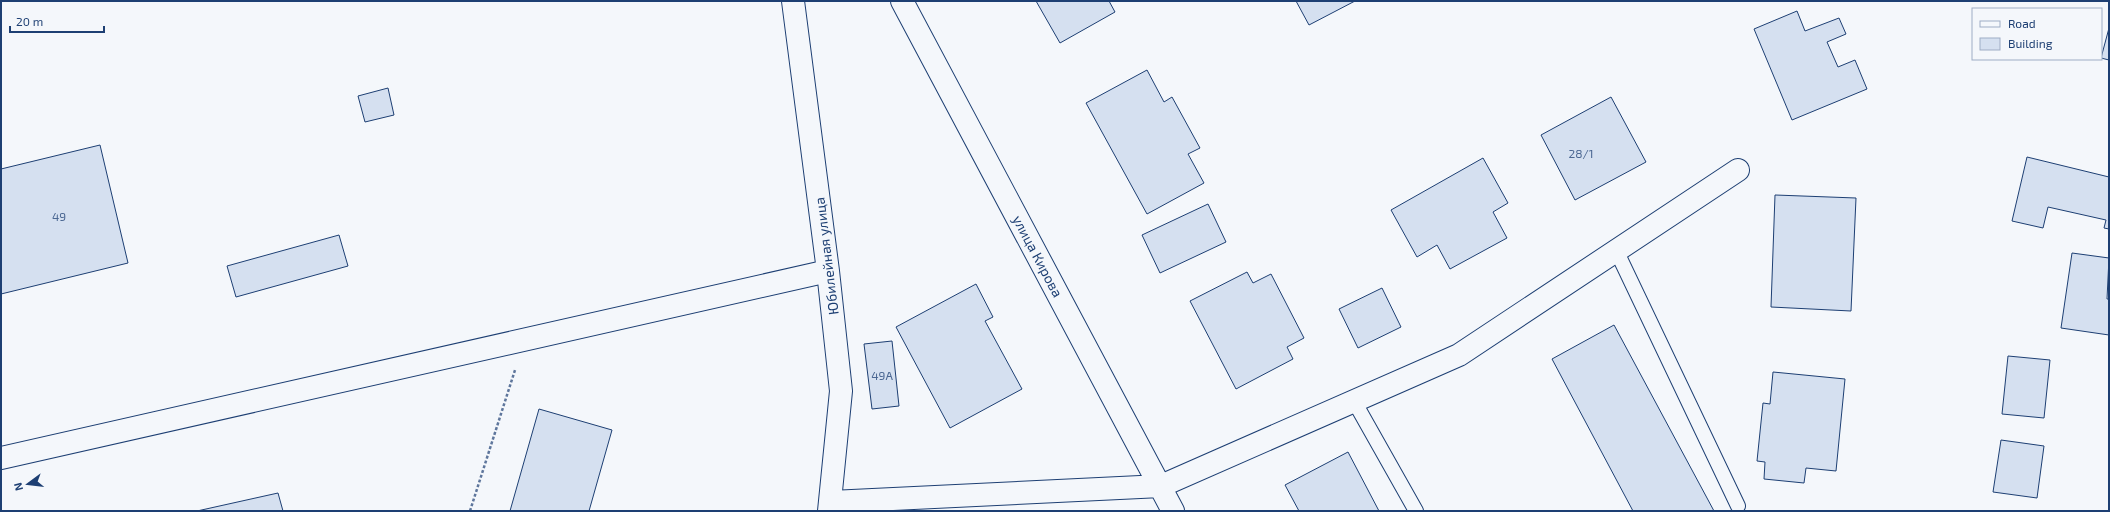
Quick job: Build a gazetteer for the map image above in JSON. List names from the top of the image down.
{
  "streets": {
    "street": ["Юбилейная улица", "улица Кирова"]
  },
  "house_numbers": ["28/1", "49", "49А"],
  "legend": ["Road", "Building"],
  "scale_bar": "20 m",
  "north": "left"
}
